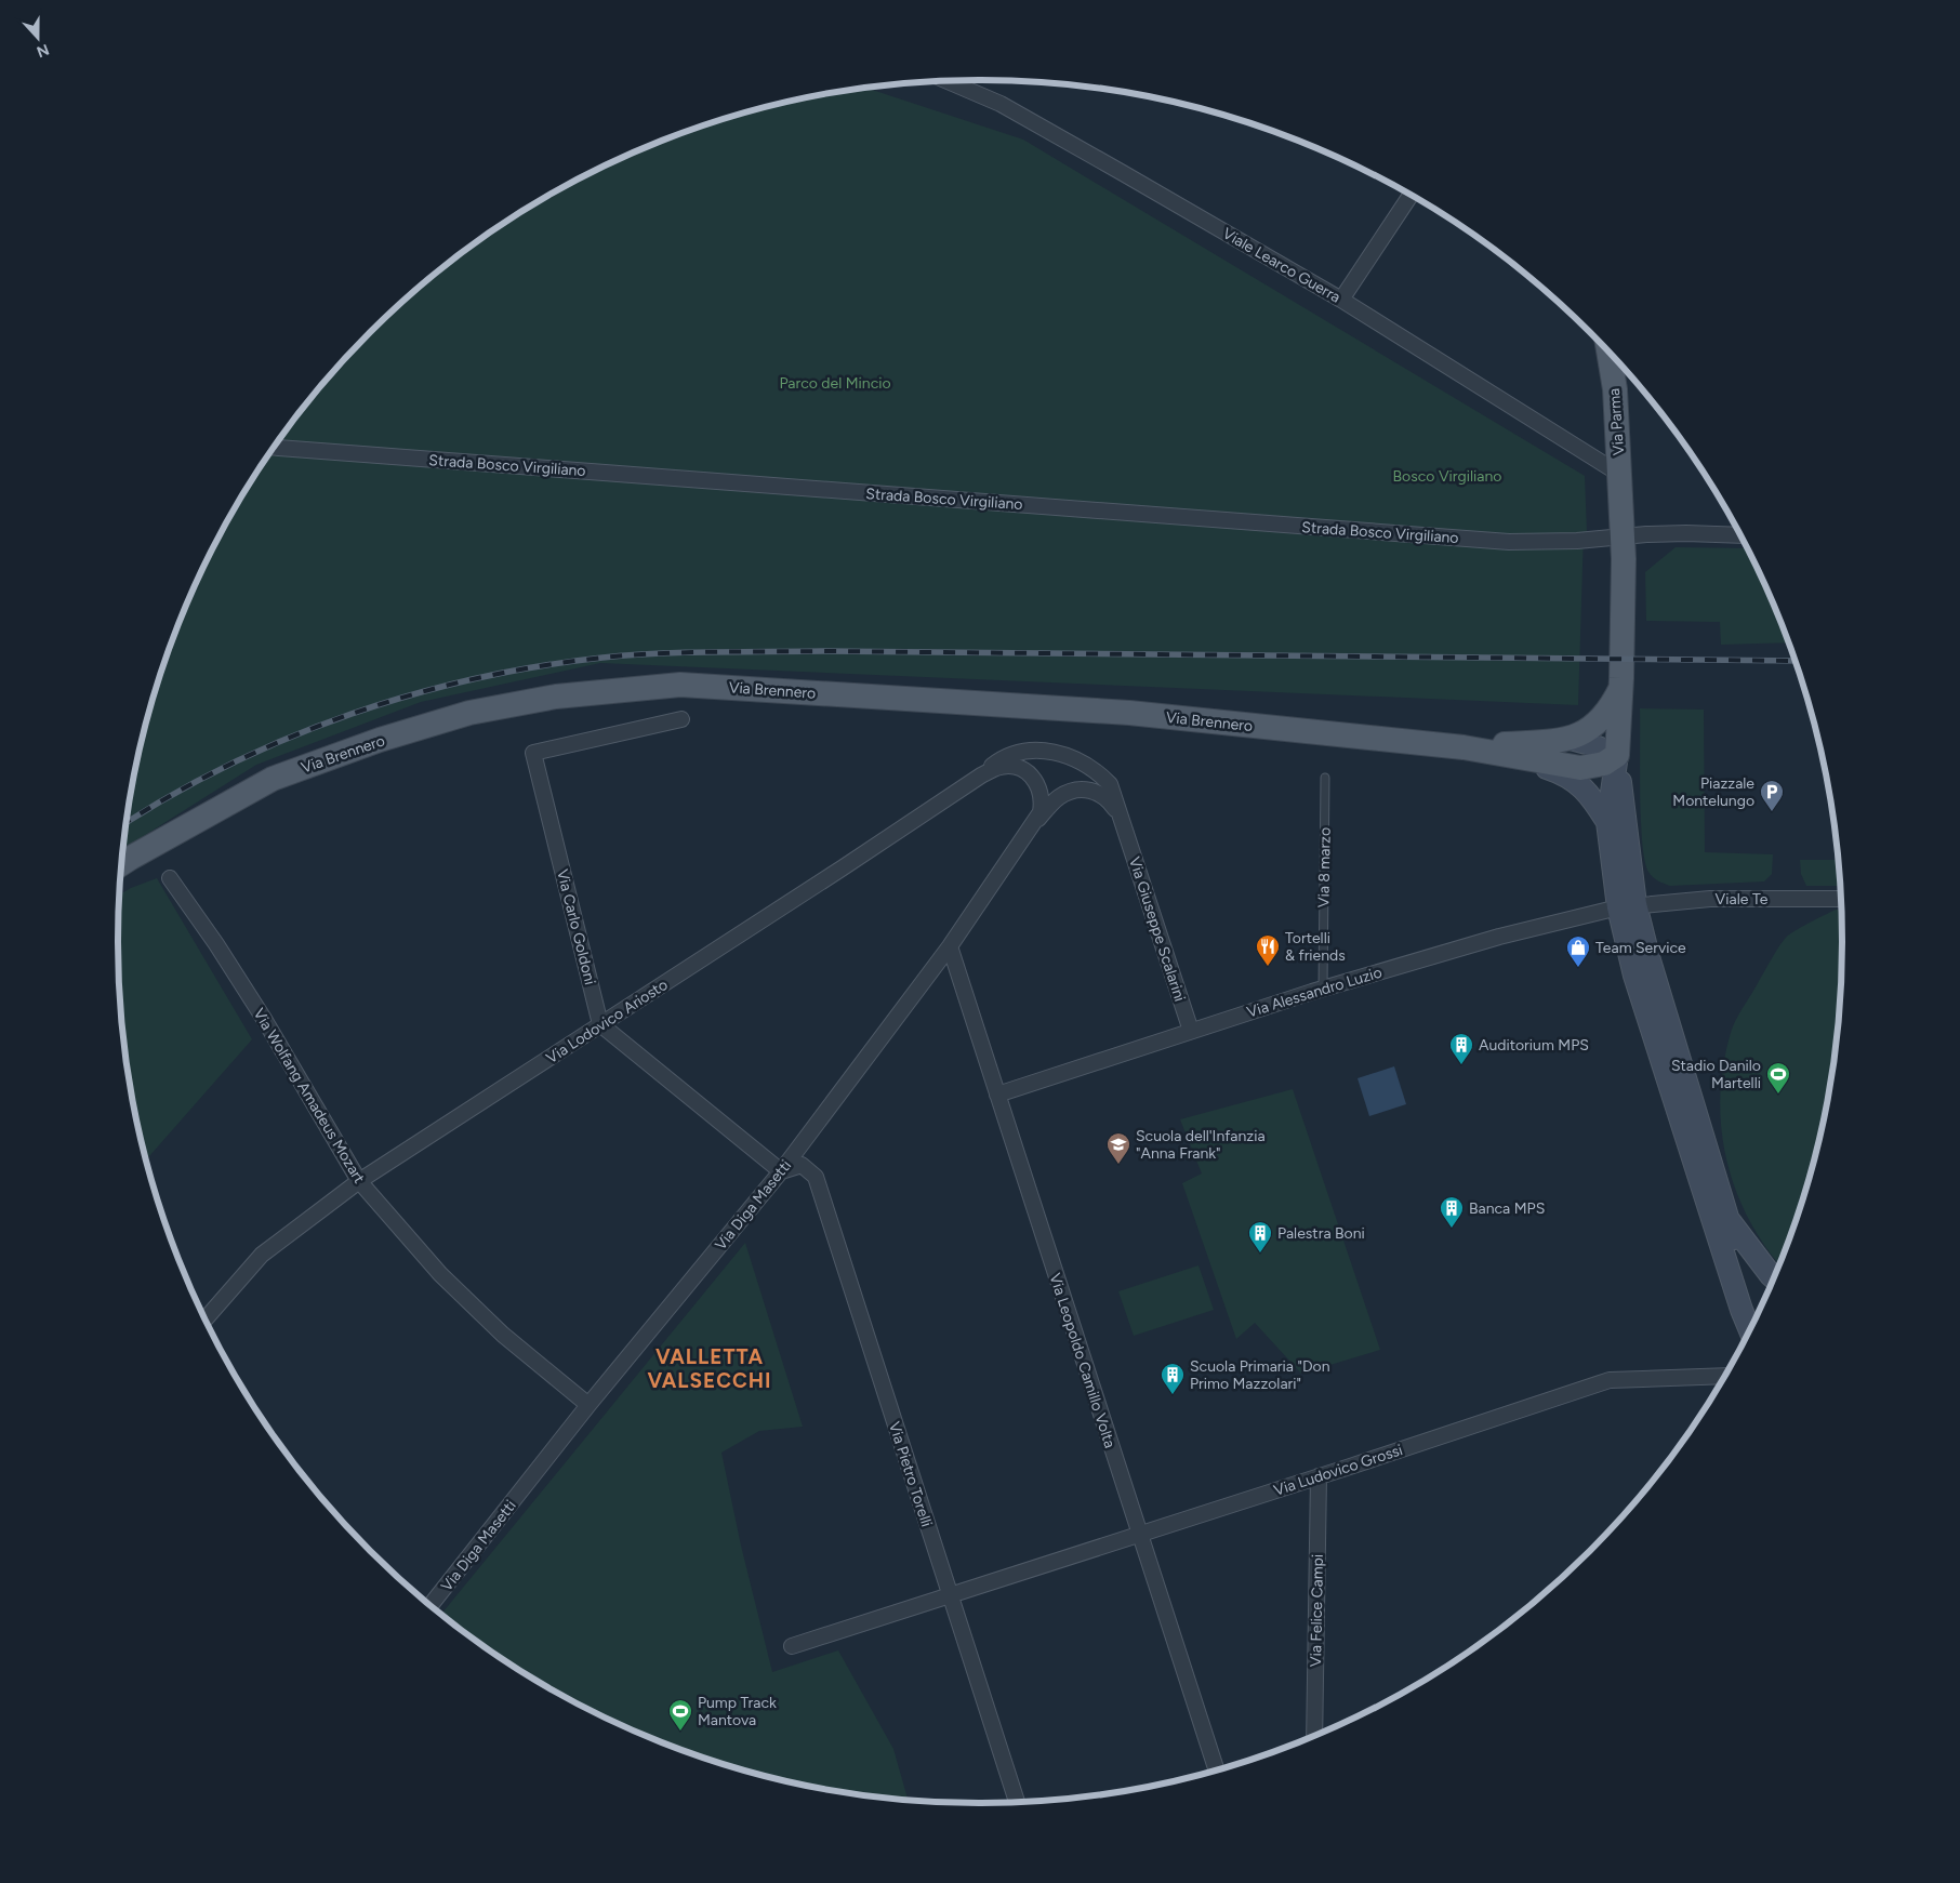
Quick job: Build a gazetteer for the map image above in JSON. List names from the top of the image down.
{
  "streets": {
    "main road": ["Via Parma", "Via Brennero"],
    "street": [
      "Viale Learco Guerra",
      "Strada Bosco Virgiliano",
      "Viale Te",
      "Via Carlo Goldoni",
      "Via Giuseppe Scalarini",
      "Via Alessandro Luzio",
      "Via Lodovico Ariosto",
      "Via Wolfang Amadeus Mozart",
      "Via Diga Masetti",
      "Via Leopoldo Camillo Volta",
      "Via Ludovico Grossi",
      "Via Pietro Torelli",
      "Via Felice Campi"
    ],
    "lane": ["Via 8 marzo"]
  },
  "crossings": [
    ["Viale Learco Guerra", "Via Parma"],
    ["Via Parma", "Strada Bosco Virgiliano"],
    ["Via Parma", "Via Brennero"],
    ["Via 8 marzo", "Via Alessandro Luzio"],
    ["Viale Te", "Via Alessandro Luzio"],
    ["Via Carlo Goldoni", "Via Lodovico Ariosto"],
    ["Via Giuseppe Scalarini", "Via Alessandro Luzio"],
    ["Via Alessandro Luzio", "Via Leopoldo Camillo Volta"],
    ["Via Lodovico Ariosto", "Via Wolfang Amadeus Mozart"],
    ["Via Lodovico Ariosto", "Via Diga Masetti"],
    ["Via Wolfang Amadeus Mozart", "Via Diga Masetti"],
    ["Via Diga Masetti", "Via Leopoldo Camillo Volta"],
    ["Via Diga Masetti", "Via Pietro Torelli"],
    ["Via Leopoldo Camillo Volta", "Via Ludovico Grossi"],
    ["Via Ludovico Grossi", "Via Pietro Torelli"],
    ["Via Ludovico Grossi", "Via Felice Campi"]
  ],
  "districts": ["VALLETTA VALSECCHI"],
  "parks": ["Parco del Mincio", "Bosco Virgiliano"],
  "places": {
    "parking": ["Piazzale Montelungo"],
    "restaurant": ["Tortelli & friends"],
    "shop": ["Team Service"],
    "building": [
      "Auditorium MPS",
      "Banca MPS",
      "Palestra Boni",
      "Scuola Primaria \"Don Primo Mazzolari\""
    ],
    "sports": ["Stadio Danilo Martelli", "Pump Track Mantova"],
    "school or university": ["Scuola dell'Infanzia \"Anna Frank\""]
  },
  "north": "bottom"
}
